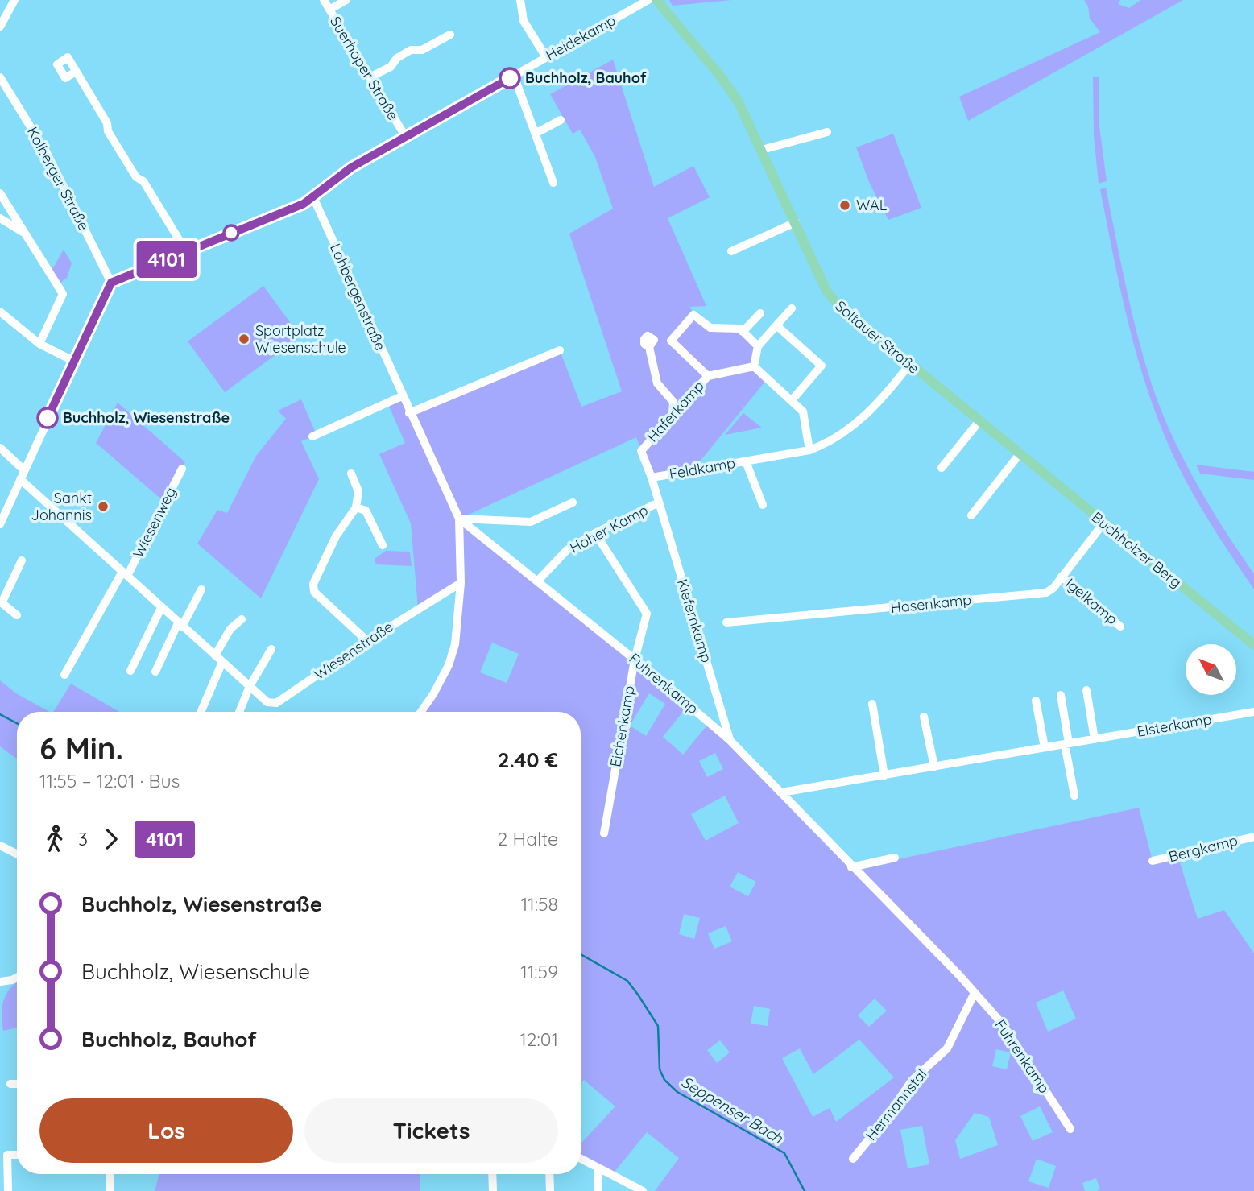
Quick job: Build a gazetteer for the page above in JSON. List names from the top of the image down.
{
  "streets": {
    "main road": ["Soltauer Straße", "Buchholzer Berg"],
    "street": [
      "Heidekamp",
      "Suerhoper Straße",
      "Kolberger Straße",
      "Lohbergenstraße",
      "Haferkamp",
      "Feldkamp",
      "Wiesenweg",
      "Hoher Kamp",
      "Igelkamp",
      "Hasenkamp",
      "Kiefernkamp",
      "Wiesenstraße",
      "Fuhrenkamp",
      "Elsterkamp",
      "Eichenkamp",
      "Bergkamp",
      "Hermannstal"
    ]
  },
  "crossings": [
    ["Heidekamp", "Suerhoper Straße"],
    ["Heidekamp", "Kolberger Straße"],
    ["Heidekamp", "Lohbergenstraße"],
    ["Lohbergenstraße", "Wiesenstraße"],
    ["Lohbergenstraße", "Fuhrenkamp"],
    ["Soltauer Straße", "Feldkamp"],
    ["Soltauer Straße", "Buchholzer Berg"],
    ["Haferkamp", "Feldkamp"],
    ["Feldkamp", "Hoher Kamp"],
    ["Feldkamp", "Kiefernkamp"],
    ["Wiesenweg", "Wiesenstraße"],
    ["Hoher Kamp", "Kiefernkamp"],
    ["Hoher Kamp", "Fuhrenkamp"],
    ["Hoher Kamp", "Eichenkamp"],
    ["Buchholzer Berg", "Hasenkamp"],
    ["Igelkamp", "Hasenkamp"],
    ["Kiefernkamp", "Fuhrenkamp"],
    ["Fuhrenkamp", "Elsterkamp"],
    ["Fuhrenkamp", "Eichenkamp"],
    ["Fuhrenkamp", "Hermannstal"]
  ],
  "water": ["Seppenser Bach"],
  "places": [
    "Buchholz, Bauhof",
    "WAL",
    "Sportplatz Wiesenschule",
    "Buchholz, Wiesenstraße",
    "Sankt Johannis"
  ],
  "lines": ["bus line 4101"],
  "north": "top left",
  "page": {
    "on_map": "4101",
    "heading": ["6 Min.", "11:55 – 12:01 · Bus", "2.40 €"],
    "legs": ["3", "4101", "2 Halte"],
    "list": [
      {
        "name": "Buchholz, Wiesenstraße",
        "value": "11:58"
      },
      {
        "name": "Buchholz, Wiesenschule",
        "value": "11:59"
      },
      {
        "name": "Buchholz, Bauhof",
        "value": "12:01"
      }
    ],
    "buttons": ["Los", "Tickets"]
  }
}
